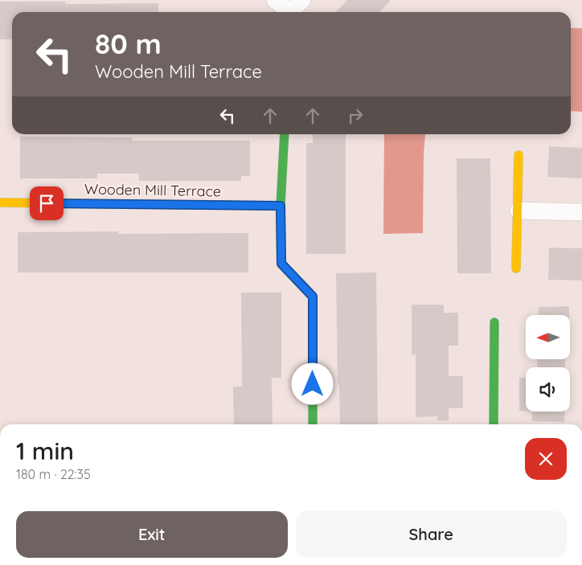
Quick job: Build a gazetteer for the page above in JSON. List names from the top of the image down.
{
  "streets": {
    "street": ["Wooden Mill Terrace"]
  },
  "north": "left",
  "page": {
    "turn": ["80 m", "Wooden Mill Terrace"],
    "heading": ["1 min", "180 m · 22:35"],
    "buttons": ["Exit", "Share"]
  }
}
